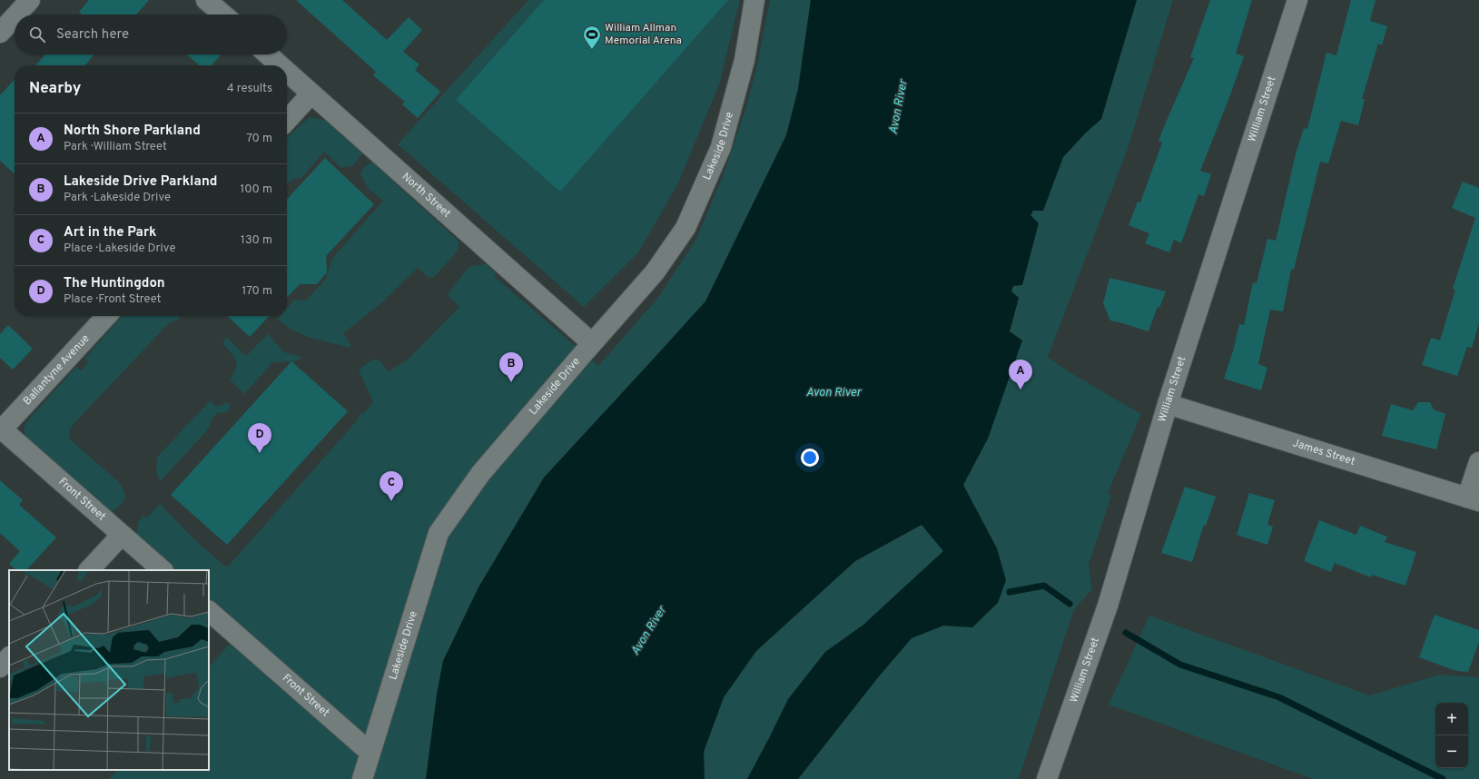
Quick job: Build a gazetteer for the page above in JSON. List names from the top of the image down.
{
  "streets": {
    "street": [
      "William Street",
      "Lakeside Drive",
      "North Street",
      "Ballantyne Avenue",
      "James Street",
      "Front Street"
    ]
  },
  "crossings": [
    ["William Street", "James Street"],
    ["Lakeside Drive", "North Street"],
    ["Lakeside Drive", "Front Street"],
    ["Ballantyne Avenue", "Front Street"]
  ],
  "water": ["Avon River"],
  "places": {
    "sports": ["William Allman Memorial Arena"]
  },
  "page": {
    "search": "Search here",
    "heading": ["Nearby", "4 results"],
    "list": [
      {
        "mark": "A",
        "name": "North Shore Parkland",
        "note": "Park · William Street",
        "value": "70 m"
      },
      {
        "mark": "B",
        "name": "Lakeside Drive Parkland",
        "note": "Park · Lakeside Drive",
        "value": "100 m"
      },
      {
        "mark": "C",
        "name": "Art in the Park",
        "note": "Place · Lakeside Drive",
        "value": "130 m"
      },
      {
        "mark": "D",
        "name": "The Huntingdon",
        "note": "Place · Front Street",
        "value": "170 m"
      }
    ],
    "pins": [
      "B",
      "A",
      "D",
      "C"
    ],
    "map_buttons": ["+", "−"]
  }
}
